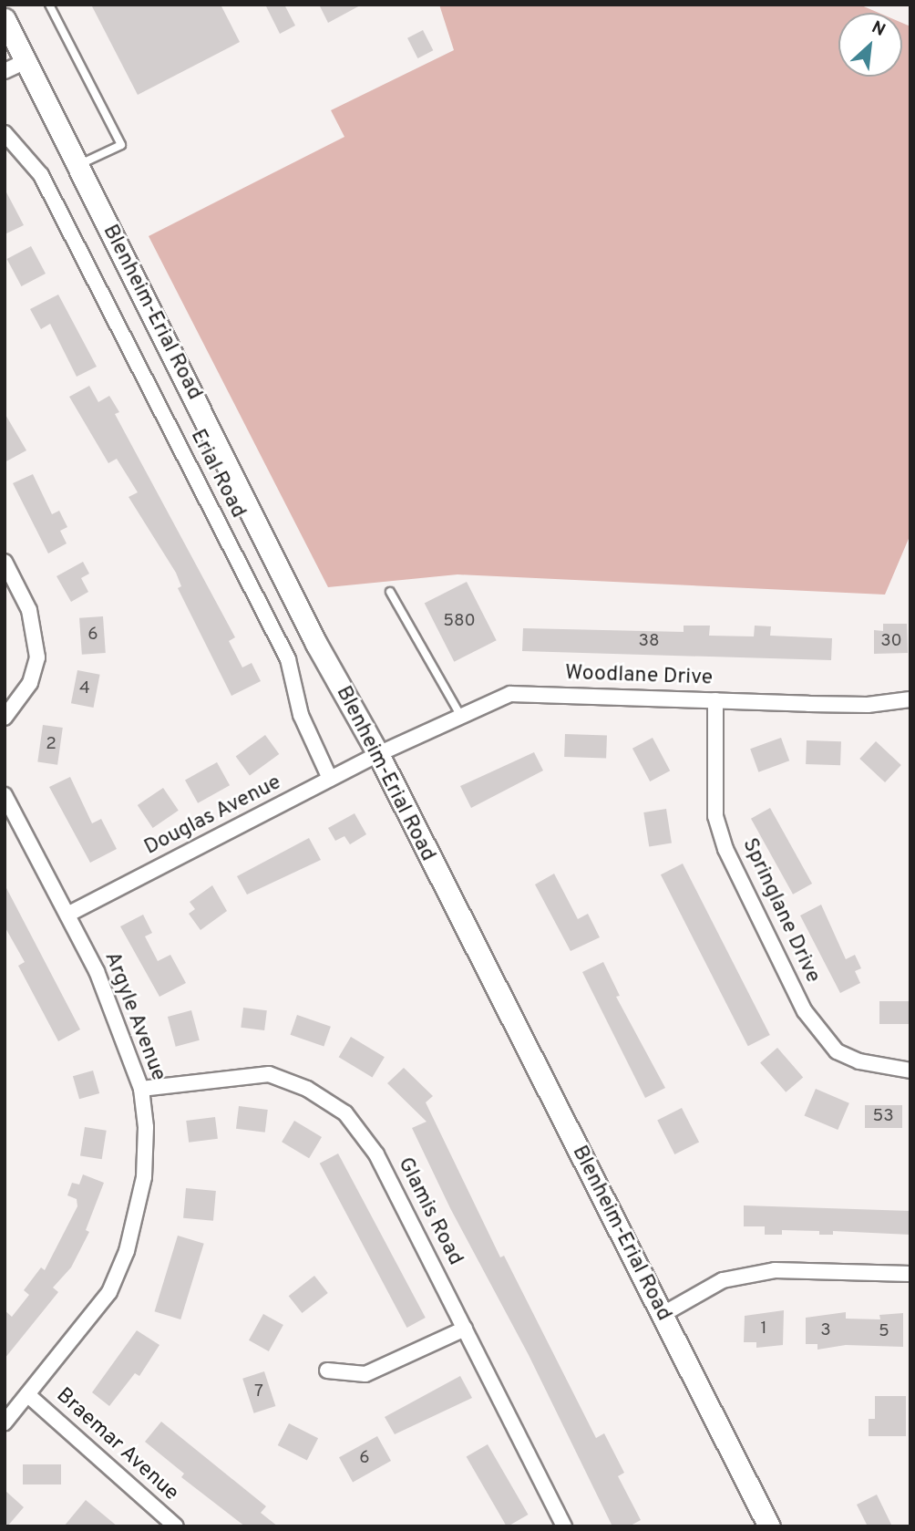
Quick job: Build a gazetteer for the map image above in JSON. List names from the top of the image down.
{
  "streets": {
    "main road": ["Blenheim-Erial Road"],
    "street": [
      "Erial Road",
      "Woodlane Drive",
      "Douglas Avenue",
      "Springlane Drive",
      "Argyle Avenue",
      "Glamis Road",
      "Braemar Avenue"
    ]
  },
  "crossings": [
    ["Blenheim-Erial Road", "Woodlane Drive"],
    ["Blenheim-Erial Road", "Douglas Avenue"],
    ["Erial Road", "Douglas Avenue"],
    ["Woodlane Drive", "Douglas Avenue"],
    ["Woodlane Drive", "Springlane Drive"],
    ["Douglas Avenue", "Argyle Avenue"],
    ["Argyle Avenue", "Glamis Road"],
    ["Argyle Avenue", "Braemar Avenue"]
  ],
  "house_numbers": [
    "580",
    "6",
    "38",
    "30",
    "4",
    "2",
    "53",
    "1",
    "3",
    "5",
    "7",
    "6"
  ],
  "north": "top right"
}
